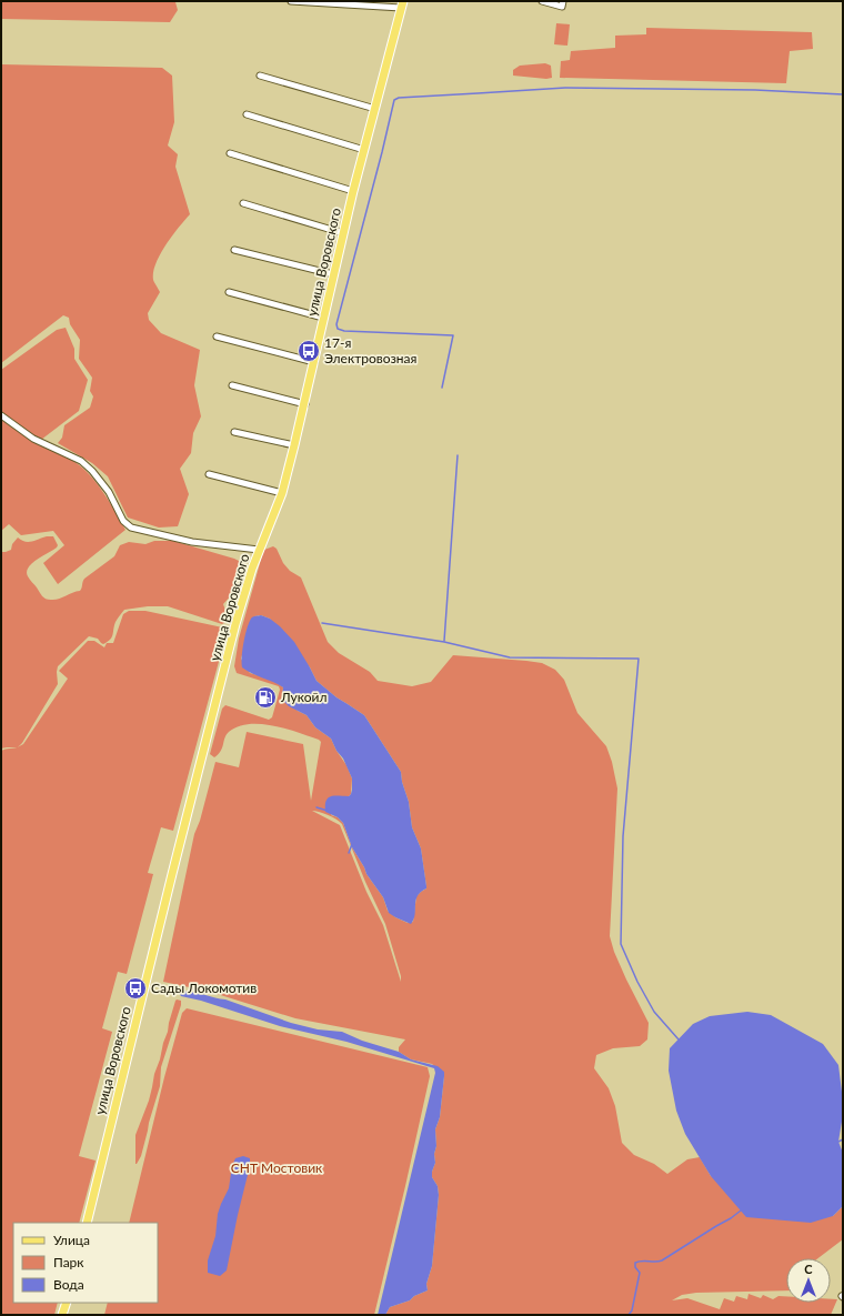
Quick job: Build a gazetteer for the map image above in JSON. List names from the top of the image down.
{
  "streets": {
    "main road": ["улица Воровского"]
  },
  "parks": ["СНТ Мостовик"],
  "places": {
    "bus stop": ["17-я Электровозная", "Сады Локомотив"],
    "fuel station": ["Лукойл"]
  },
  "legend": ["Улица", "Парк", "Вода"],
  "north": "top"
}
